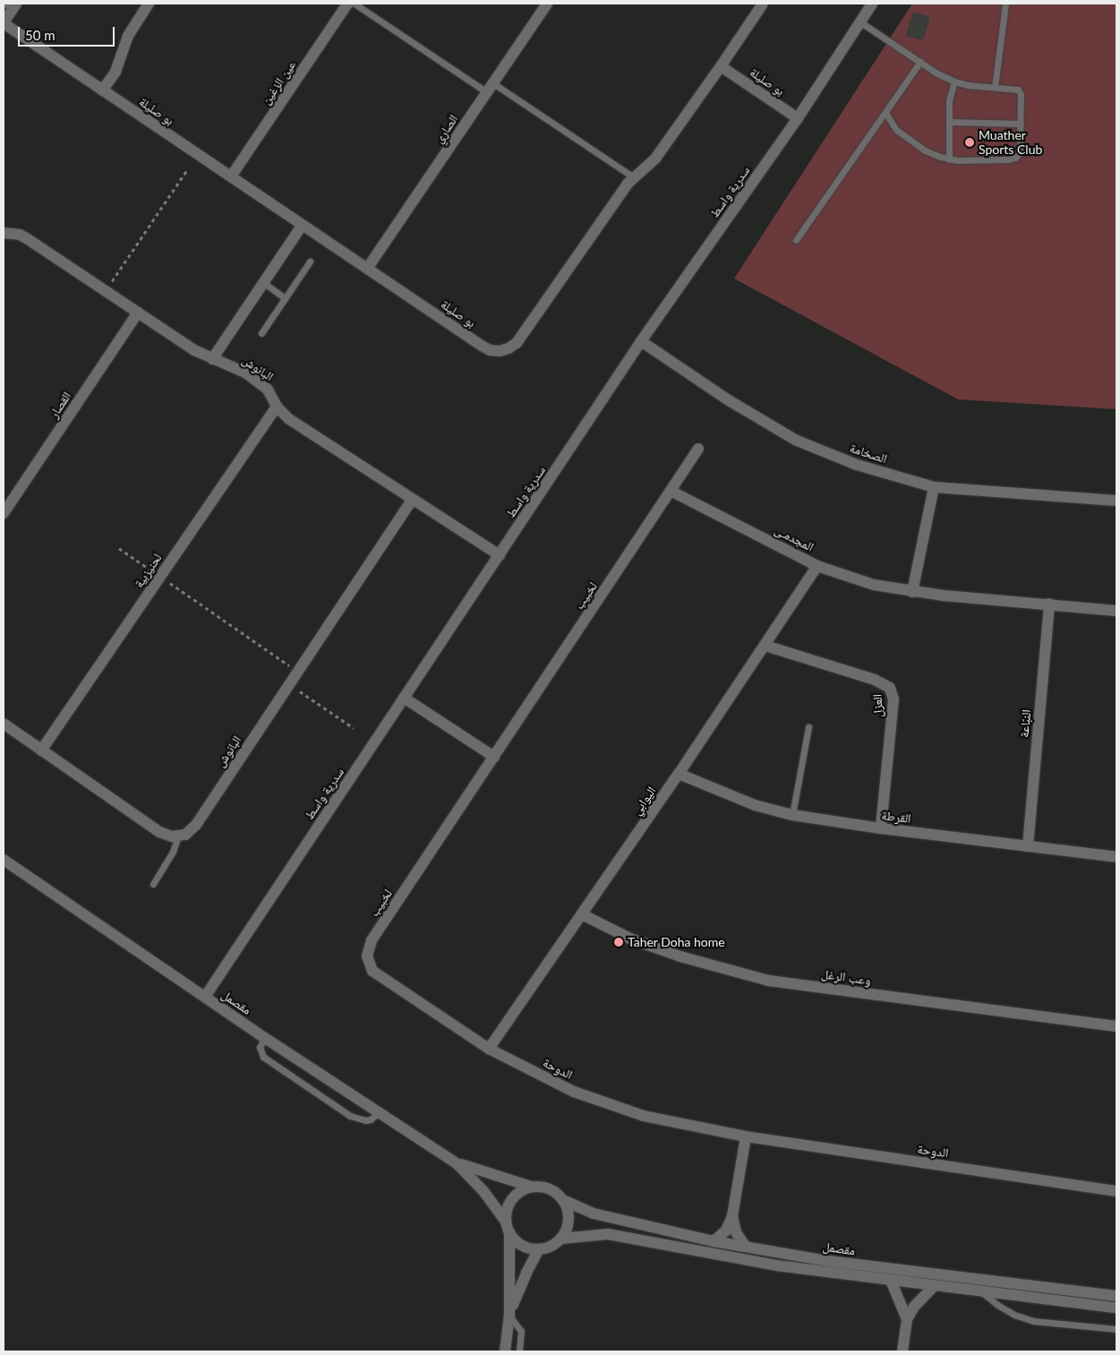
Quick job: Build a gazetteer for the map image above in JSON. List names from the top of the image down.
{
  "streets": {
    "street": [
      "بو صليلة",
      "عين الزغين",
      "الصاري",
      "سدرية واسط",
      "البانوش",
      "القصار",
      "الصخامة",
      "المجدمـى",
      "لحنيزبية",
      "لخبيب",
      "العزل",
      "النبّاعة",
      "اليوابي",
      "القرطة",
      "وعب الرغل",
      "مقصمل",
      "الدوحة"
    ]
  },
  "crossings": [
    ["بو صليلة", "عين الزغين"],
    ["بو صليلة", "الصاري"],
    ["بو صليلة", "سدرية واسط"],
    ["سدرية واسط", "البانوش"],
    ["سدرية واسط", "الصخامة"],
    ["سدرية واسط", "مقصمل"],
    ["البانوش", "القصار"],
    ["البانوش", "لحنيزبية"],
    ["المجدمـى", "لخبيب"],
    ["المجدمـى", "النبّاعة"],
    ["المجدمـى", "اليوابي"],
    ["لخبيب", "الدوحة"],
    ["العزل", "اليوابي"],
    ["العزل", "القرطة"],
    ["النبّاعة", "القرطة"],
    ["اليوابي", "القرطة"],
    ["اليوابي", "وعب الرغل"],
    ["اليوابي", "الدوحة"]
  ],
  "places": ["Muather Sports Club", "Taher Doha home"],
  "scale_bar": "50 m"
}
